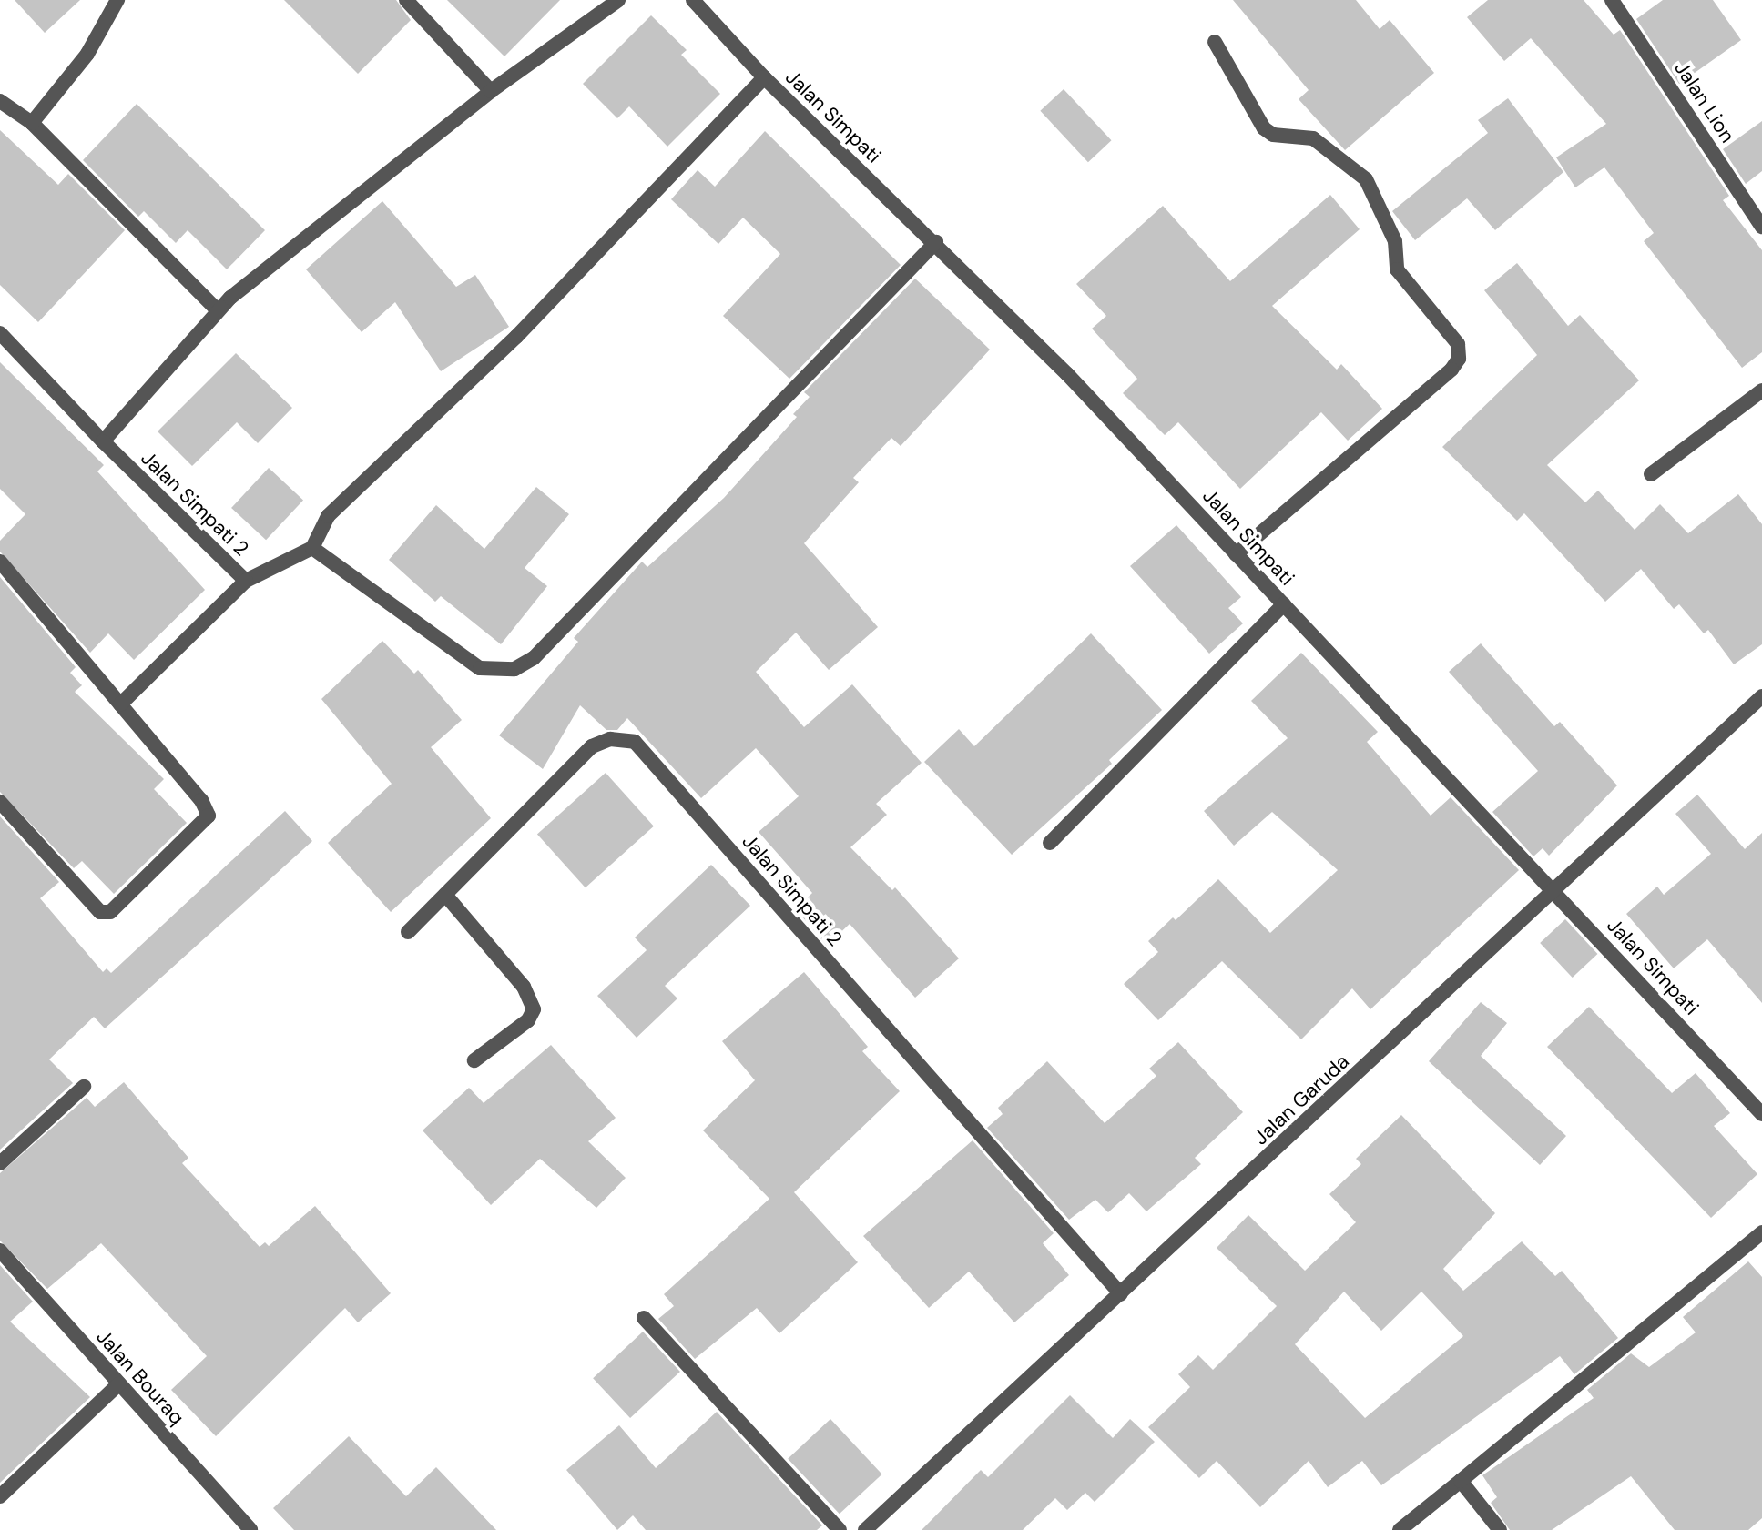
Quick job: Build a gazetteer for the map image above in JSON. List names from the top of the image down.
{
  "streets": {
    "street": [
      "Jalan Lion",
      "Jalan Simpati",
      "Jalan Simpati 2",
      "Jalan Garuda",
      "Jalan Bouraq"
    ]
  },
  "crossings": [
    ["Jalan Simpati", "Jalan Garuda"],
    ["Jalan Simpati 2", "Jalan Garuda"]
  ]
}
